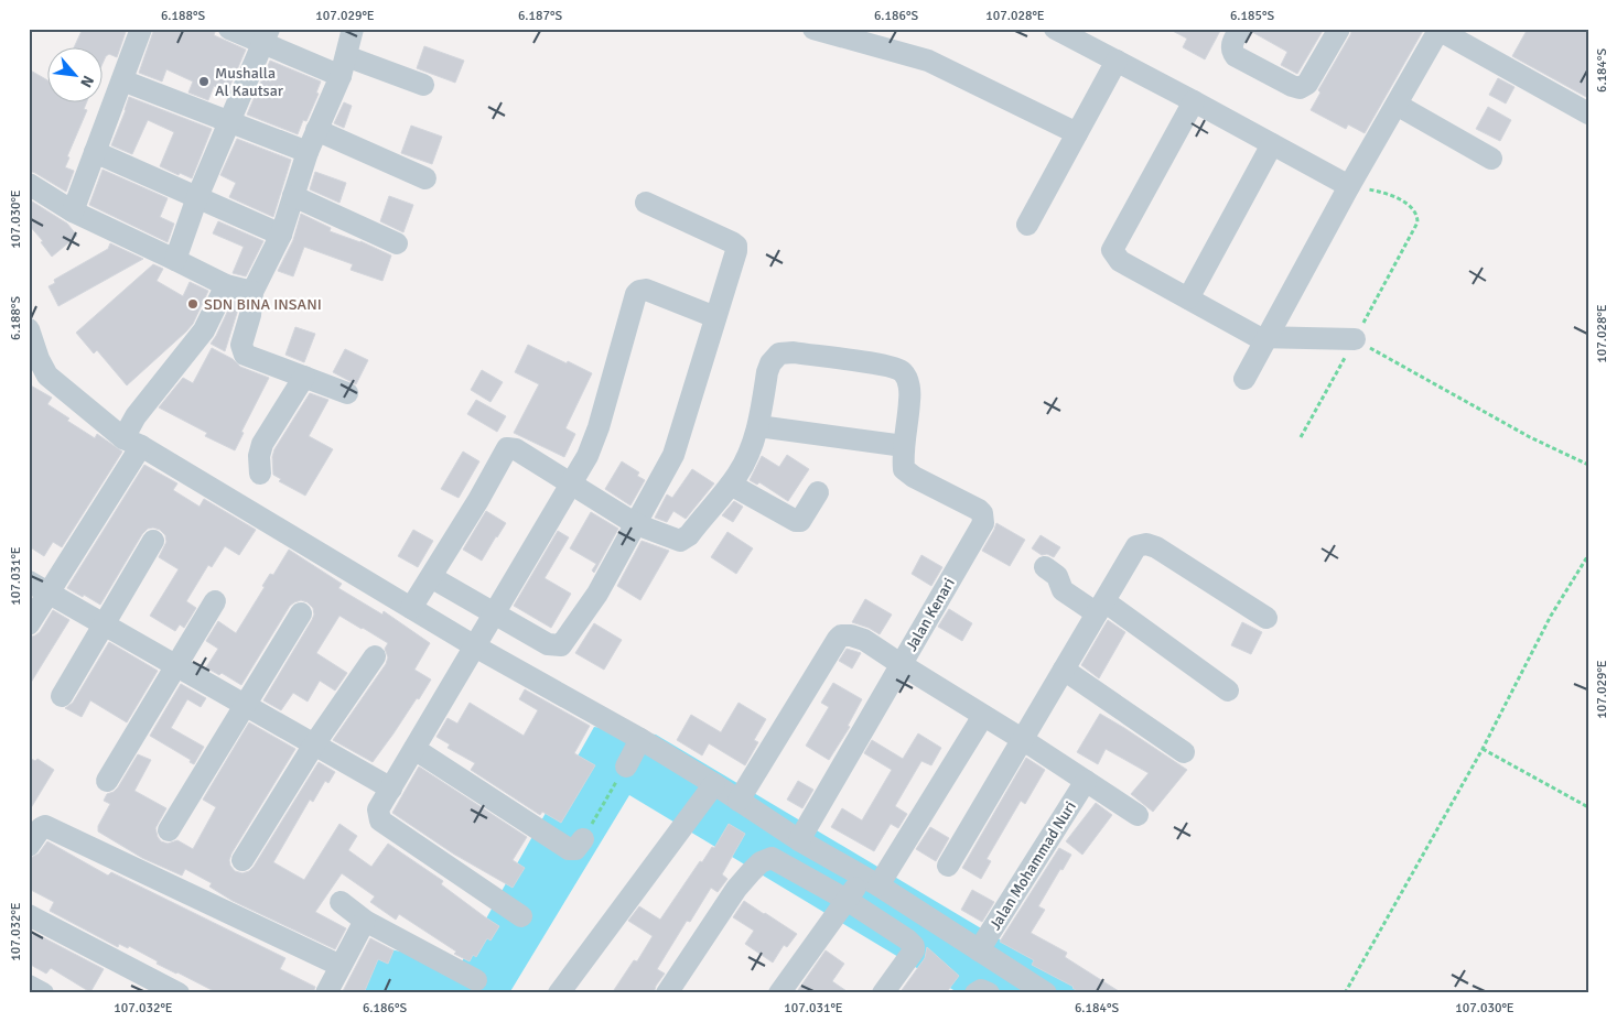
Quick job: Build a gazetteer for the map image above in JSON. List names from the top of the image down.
{
  "streets": {
    "street": ["Jalan Kenari", "Jalan Mohammad Nuri"]
  },
  "places": ["Mushalla Al Kautsar", "SDN BINA INSANI"],
  "north": "bottom right",
  "coordinates": [
    "6.188°S",
    "107.029°E",
    "6.187°S",
    "6.186°S",
    "107.028°E",
    "6.185°S",
    "6.184°S",
    "107.030°E",
    "107.031°E",
    "107.032°E"
  ]
}
